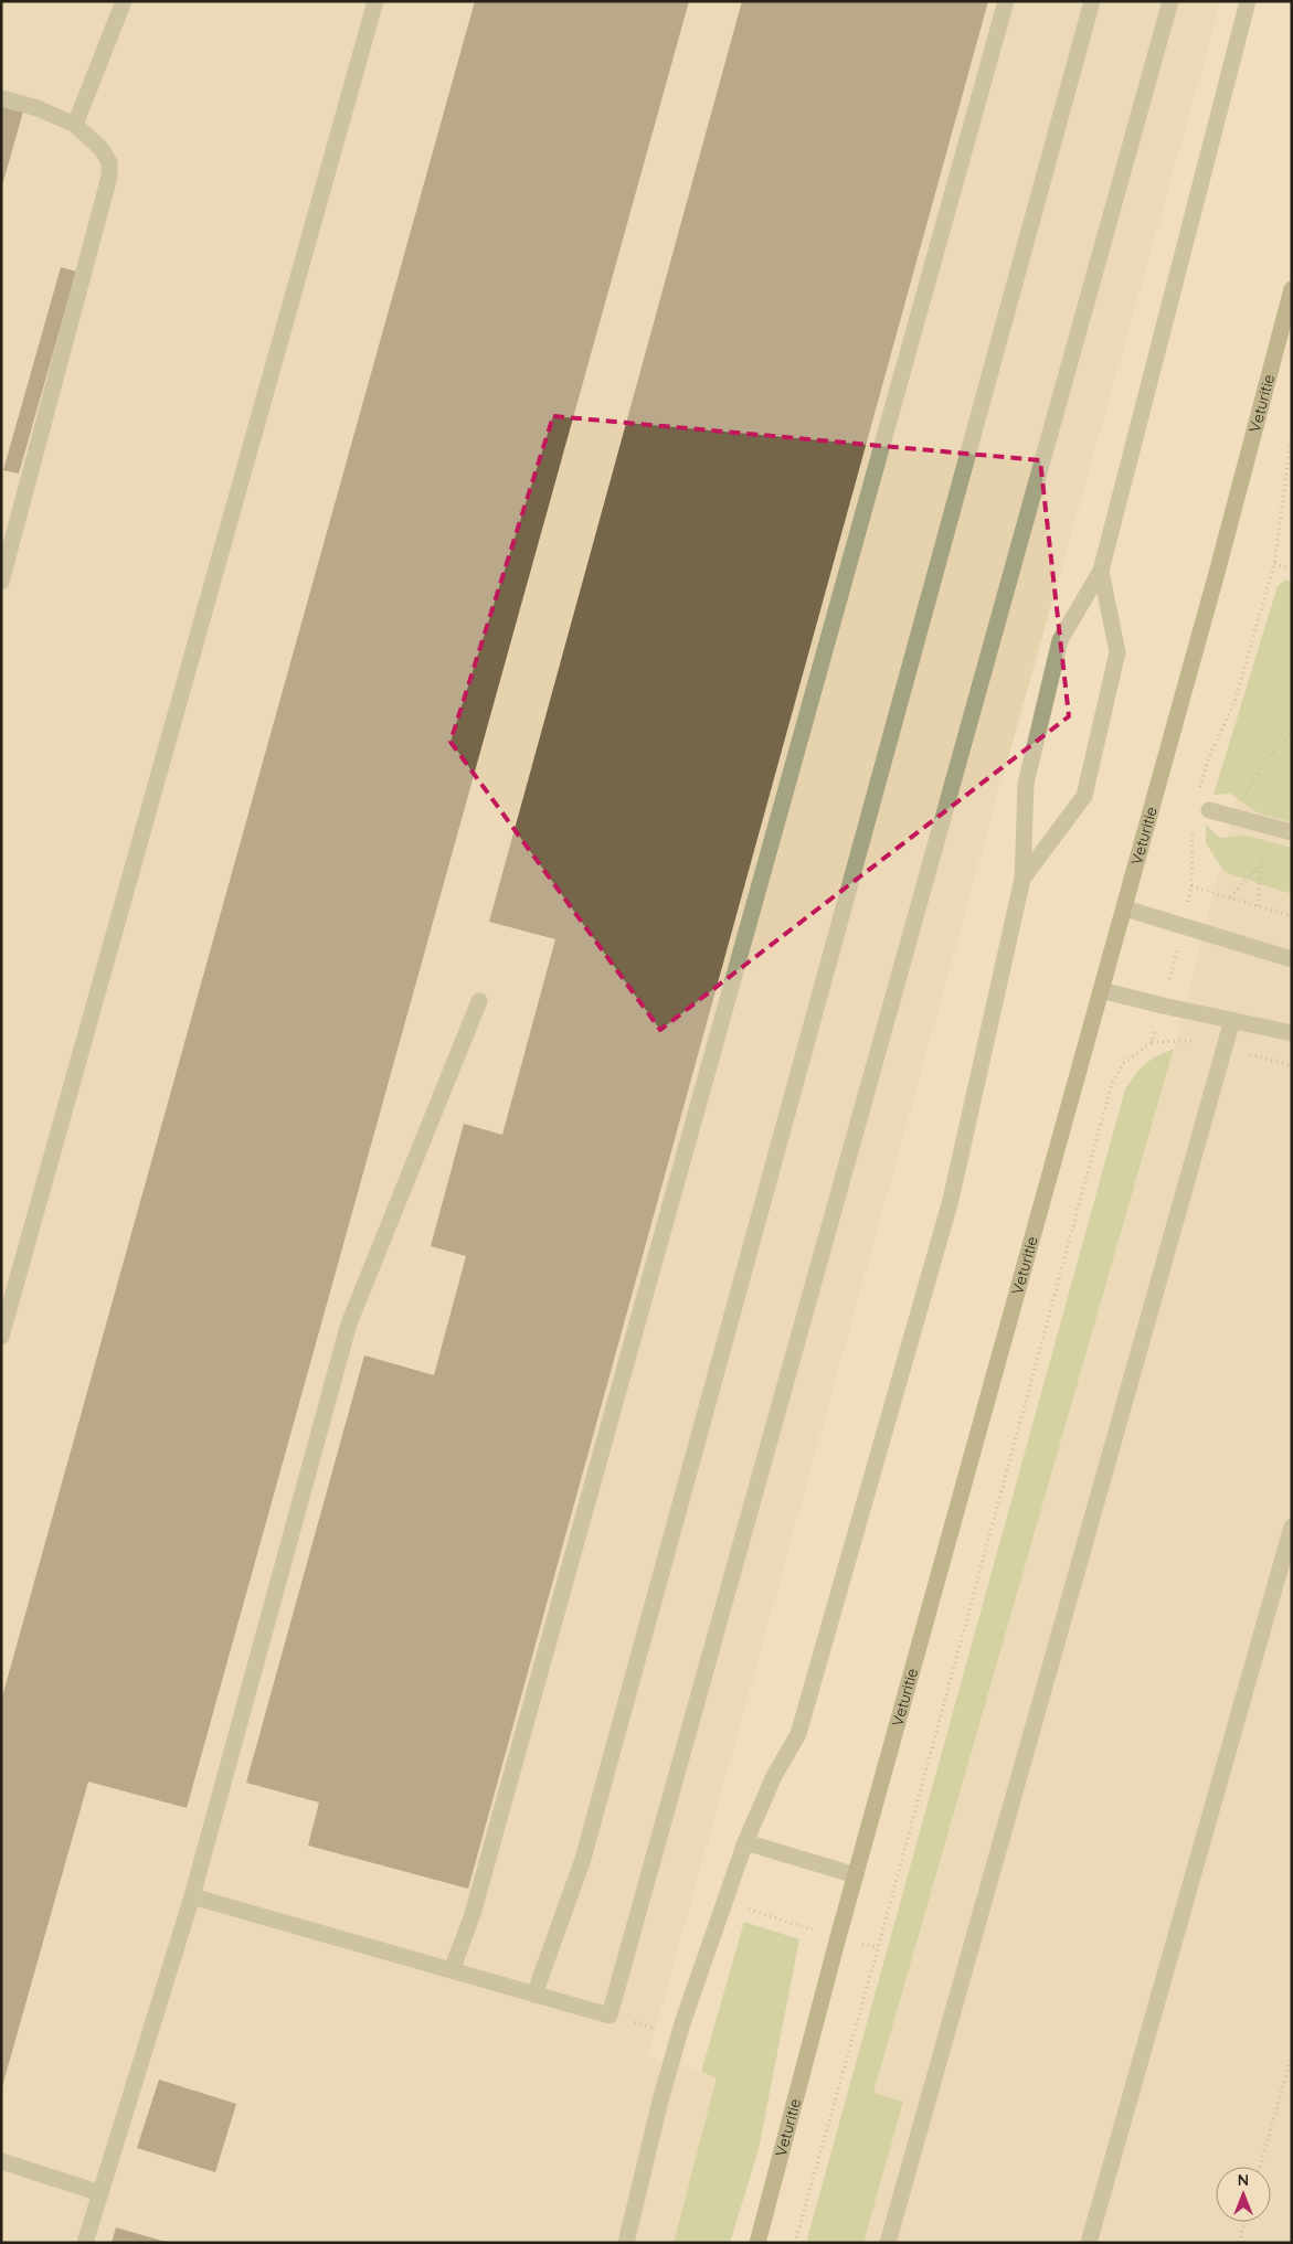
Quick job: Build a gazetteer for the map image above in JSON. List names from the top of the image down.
{
  "streets": {
    "main road": ["Veturitie"]
  },
  "north": "top"
}
